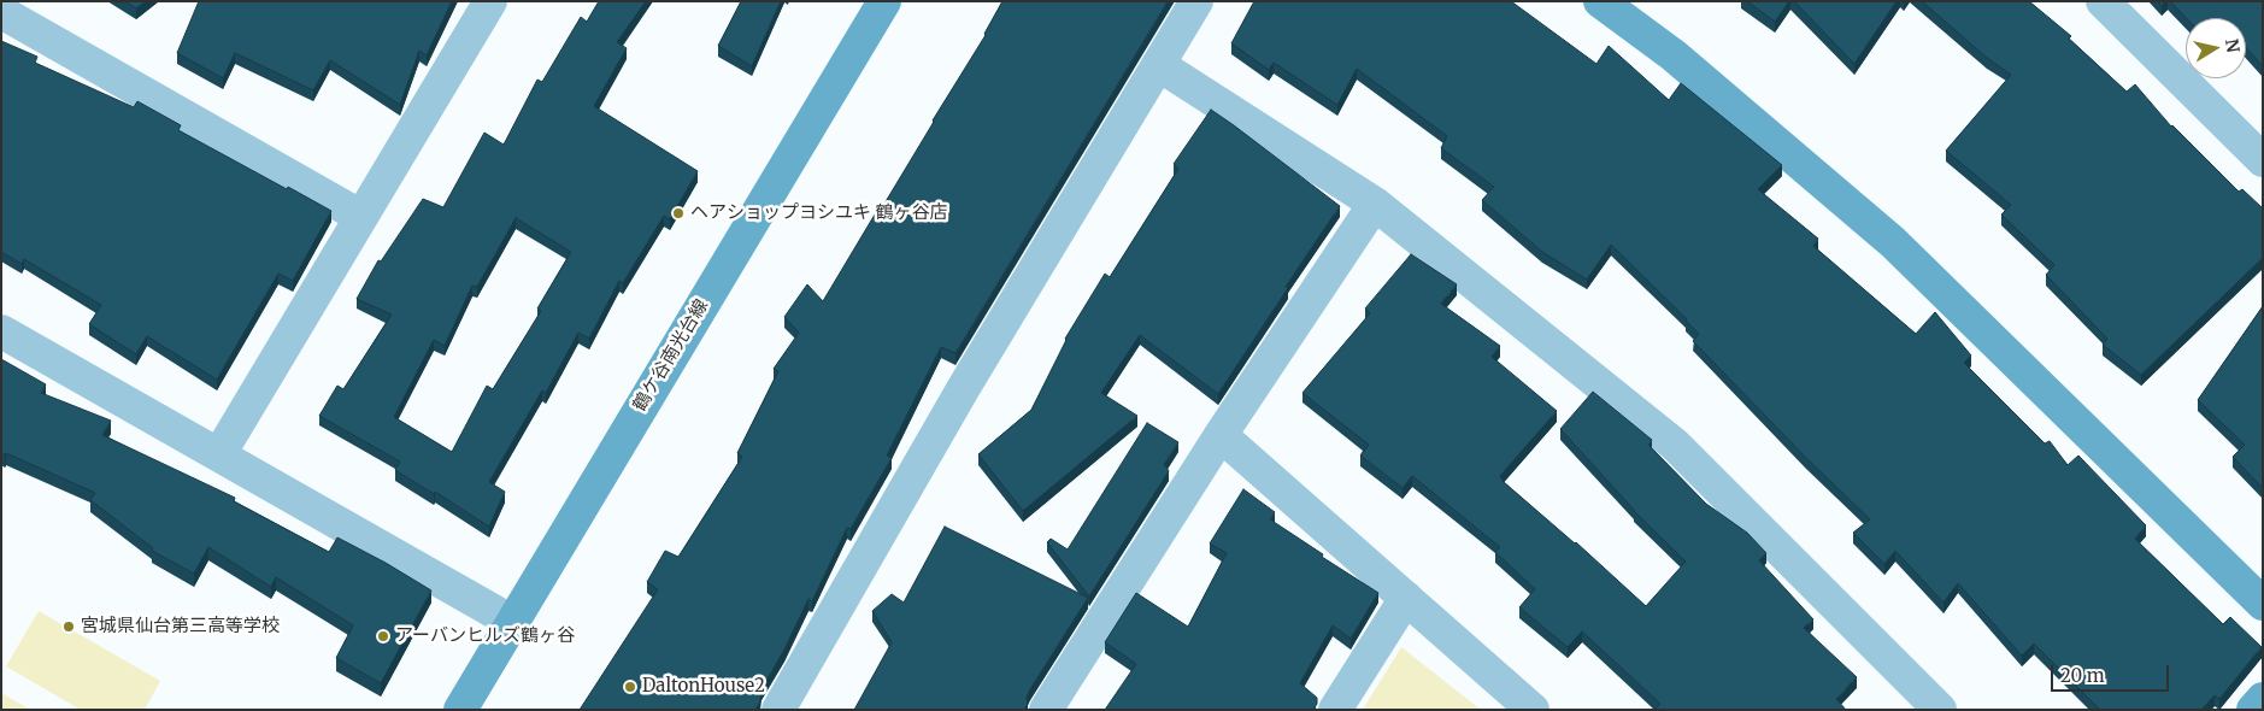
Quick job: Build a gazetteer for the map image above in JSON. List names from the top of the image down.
{
  "streets": {
    "street": ["鶴ケ谷南光台線"]
  },
  "places": [
    "ヘアショップヨシユキ 鶴ヶ谷店",
    "宮城県仙台第三高等学校",
    "アーバンヒルズ鶴ヶ谷",
    "DaltonHouse2"
  ],
  "scale_bar": "20 m",
  "north": "right"
}
